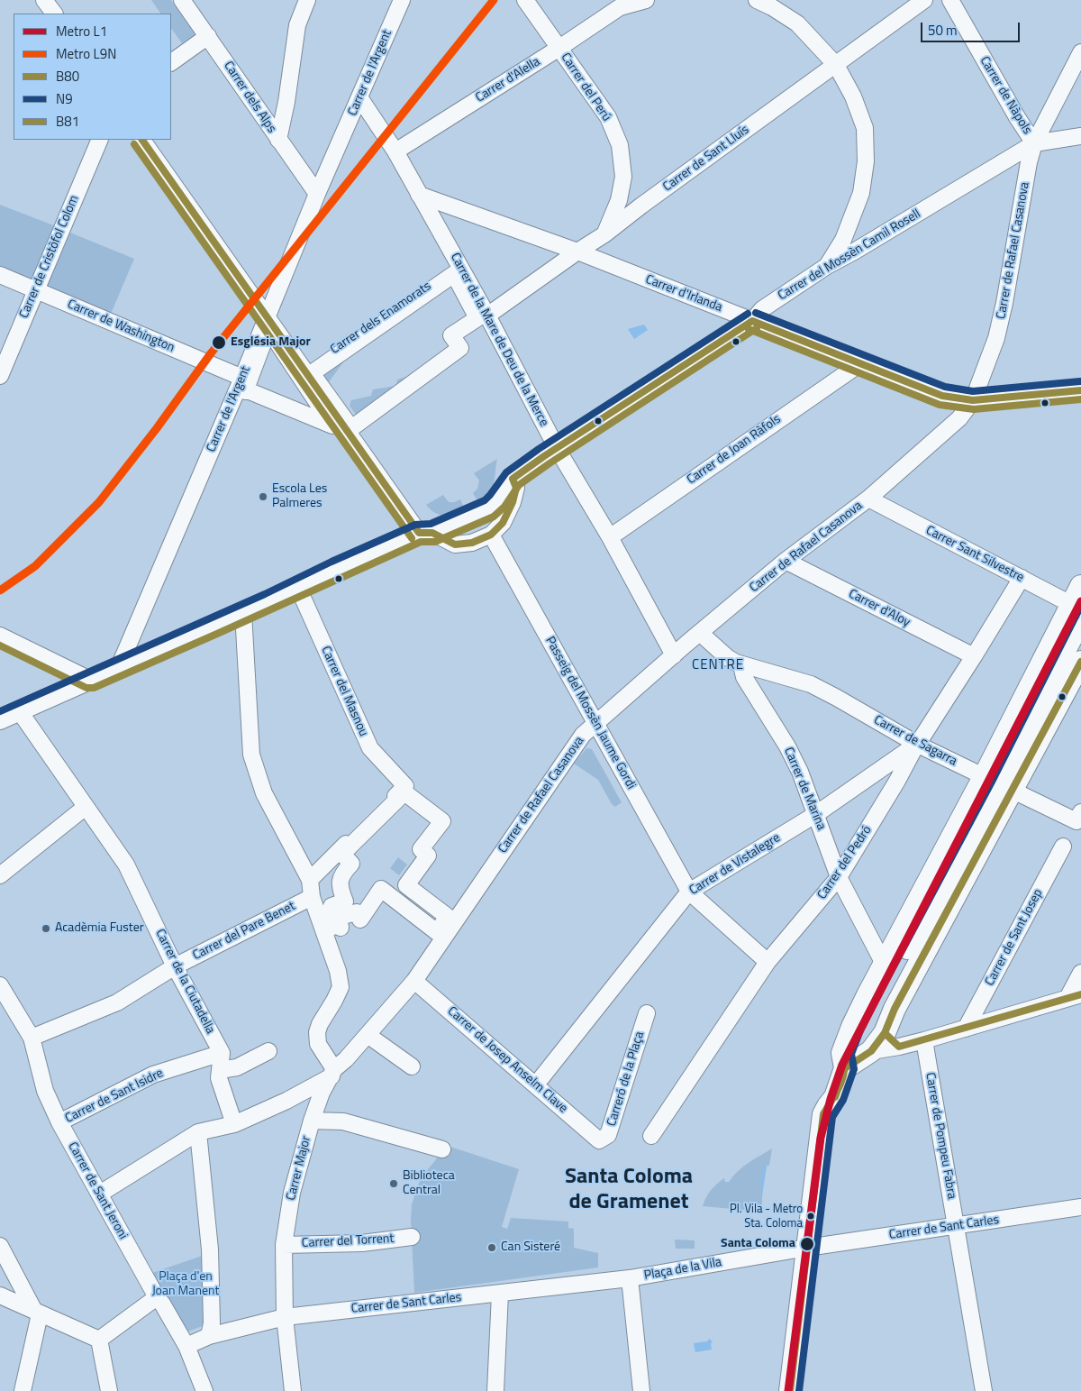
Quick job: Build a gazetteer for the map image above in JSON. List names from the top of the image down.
{
  "streets": {
    "street": [
      "Carrer de l'Argent",
      "Carrer d'Alella",
      "Carrer del Perú",
      "Carrer de Nàpols",
      "Carrer dels Alps",
      "Carrer de Sant Lluís",
      "Carrer de Rafael Casanova",
      "Carrer del Mossèn Camil Rosell",
      "Carrer de Cristòfol Colom",
      "Carrer d'Irlanda",
      "Carrer dels Enamorats",
      "Carrer de Washington",
      "Carrer de la Mare de Deu de la Merce",
      "Carrer de Joan Ràfols",
      "Carrer Sant Silvestre",
      "Carrer d'Aloy",
      "Carrer del Masnou",
      "Passeig del Mossèn Jaume Gordi",
      "Carrer de Sagarra",
      "Carrer de Marina",
      "Carrer del Pedró",
      "Carrer de Vistalegre",
      "Carrer del Pare Benet",
      "Carrer de Sant Josep",
      "Carrer de la Ciutadella",
      "Carrer de Josep Anselm Clave",
      "Carreró de la Plaça",
      "Carrer de Sant Isidre",
      "Carrer de Pompeu Fabra",
      "Carrer Major",
      "Carrer de Sant Jeroni",
      "Carrer de Sant Carles",
      "Carrer del Torrent",
      "Plaça de la Vila"
    ]
  },
  "crossings": [
    ["Carrer de l'Argent", "Carrer dels Alps"],
    ["Carrer de l'Argent", "Carrer del Mossèn Camil Rosell"],
    ["Carrer de l'Argent", "Carrer de Washington"],
    ["Carrer de l'Argent", "Carrer de la Mare de Deu de la Merce"],
    ["Carrer d'Alella", "Carrer del Perú"],
    ["Carrer d'Alella", "Carrer de la Mare de Deu de la Merce"],
    ["Carrer del Perú", "Carrer de Sant Lluís"],
    ["Carrer de Nàpols", "Carrer de Rafael Casanova"],
    ["Carrer de Nàpols", "Carrer del Mossèn Camil Rosell"],
    ["Carrer de Sant Lluís", "Carrer d'Irlanda"],
    ["Carrer de Sant Lluís", "Carrer de la Mare de Deu de la Merce"],
    ["Carrer de Rafael Casanova", "Carrer del Mossèn Camil Rosell"],
    ["Carrer de Rafael Casanova", "Carrer d'Irlanda"],
    ["Carrer de Rafael Casanova", "Carrer de la Mare de Deu de la Merce"],
    ["Carrer de Rafael Casanova", "Carrer Sant Silvestre"],
    ["Carrer de Rafael Casanova", "Carrer d'Aloy"],
    ["Carrer de Rafael Casanova", "Passeig del Mossèn Jaume Gordi"],
    ["Carrer de Rafael Casanova", "Carrer de Josep Anselm Clave"],
    ["Carrer de Rafael Casanova", "Carrer Major"],
    ["Carrer del Mossèn Camil Rosell", "Carrer d'Irlanda"],
    ["Carrer del Mossèn Camil Rosell", "Carrer de la Mare de Deu de la Merce"],
    ["Carrer del Mossèn Camil Rosell", "Carrer del Masnou"],
    ["Carrer del Mossèn Camil Rosell", "Carrer de la Ciutadella"],
    ["Carrer de Cristòfol Colom", "Carrer de Washington"],
    ["Carrer d'Irlanda", "Carrer de la Mare de Deu de la Merce"],
    ["Carrer d'Irlanda", "Carrer de Joan Ràfols"],
    ["Carrer dels Enamorats", "Carrer de la Mare de Deu de la Merce"],
    ["Carrer de la Mare de Deu de la Merce", "Carrer de Joan Ràfols"],
    ["Carrer Sant Silvestre", "Carrer del Pedró"],
    ["Carrer d'Aloy", "Carrer del Pedró"],
    ["Passeig del Mossèn Jaume Gordi", "Carrer del Pedró"],
    ["Passeig del Mossèn Jaume Gordi", "Carrer de Vistalegre"],
    ["Carrer de Sagarra", "Carrer de Marina"],
    ["Carrer de Sagarra", "Carrer del Pedró"],
    ["Carrer de Sagarra", "Carrer de Vistalegre"],
    ["Carrer de Marina", "Carrer del Pedró"],
    ["Carrer de Marina", "Carrer de Vistalegre"],
    ["Carrer del Pedró", "Carrer de Vistalegre"],
    ["Carrer de Vistalegre", "Carrer de Josep Anselm Clave"],
    ["Carrer del Pare Benet", "Carrer de la Ciutadella"],
    ["Carrer del Pare Benet", "Carrer de Sant Jeroni"],
    ["Carrer de la Ciutadella", "Carrer de Sant Isidre"],
    ["Carrer de Josep Anselm Clave", "Carreró de la Plaça"],
    ["Carrer de Josep Anselm Clave", "Carrer Major"],
    ["Carrer de Sant Isidre", "Carrer de Sant Jeroni"],
    ["Carrer de Pompeu Fabra", "Carrer de Sant Carles"],
    ["Carrer Major", "Carrer de Sant Carles"],
    ["Carrer Major", "Carrer del Torrent"],
    ["Carrer de Sant Jeroni", "Carrer de Sant Carles"],
    ["Carrer de Sant Carles", "Plaça de la Vila"]
  ],
  "districts": ["CENTRE", "Santa Coloma de Gramenet"],
  "parks": ["Plaça d'en Joan Manent"],
  "places": [
    "Església Major",
    "Escola Les Palmeres",
    "Acadèmia Fuster",
    "Biblioteca Central",
    "Pl. Vila - Metro Sta. Coloma",
    "Santa Coloma",
    "Can Sisteré"
  ],
  "lines": [
    "metro line L9N",
    "transit line B80",
    "transit line B81",
    "metro line L1",
    "transit line N9"
  ],
  "legend": [
    "Metro L1",
    "Metro L9N",
    "B80",
    "N9",
    "B81"
  ],
  "scale_bar": "50 m"
}
